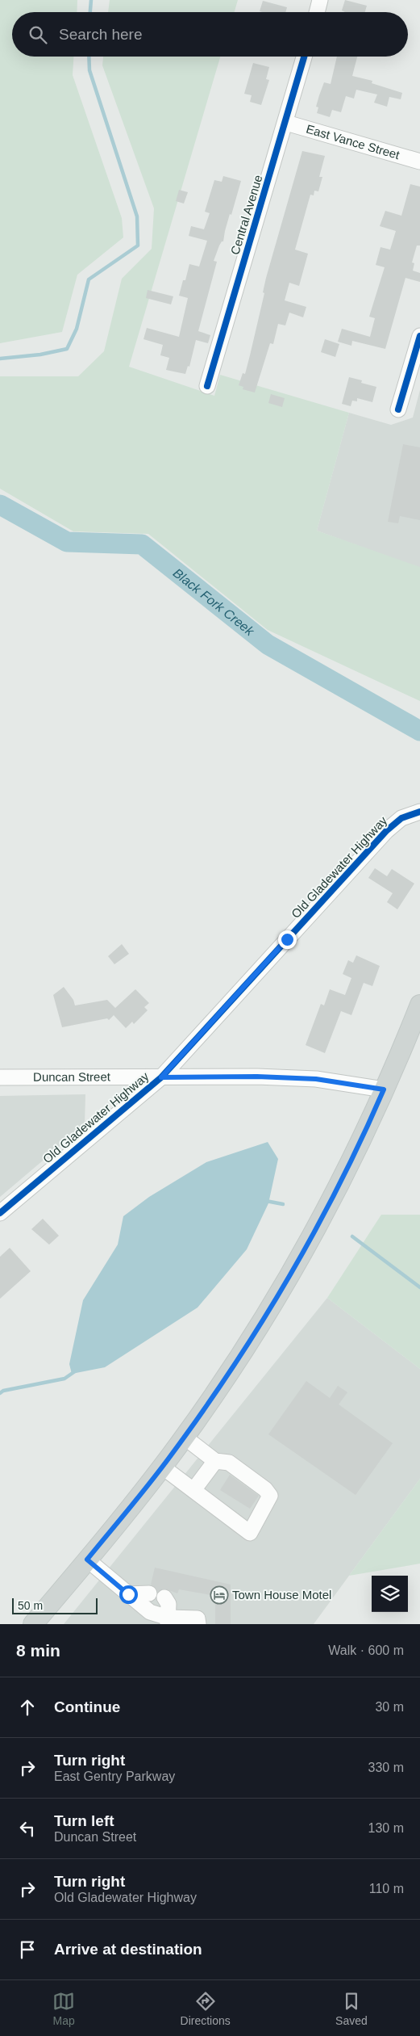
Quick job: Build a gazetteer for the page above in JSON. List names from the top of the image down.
{
  "streets": {
    "street": [
      "East Vance Street",
      "Central Avenue",
      "Old Gladewater Highway",
      "Duncan Street"
    ]
  },
  "crossings": [
    ["East Vance Street", "Central Avenue"],
    ["Old Gladewater Highway", "Duncan Street"]
  ],
  "water": ["Black Fork Creek"],
  "places": {
    "hotel": ["Town House Motel"]
  },
  "scale_bar": "50 m",
  "page": {
    "search": "Search here",
    "scale": "50 m",
    "heading": ["8 min", "Walk · 600 m"],
    "list": [
      ["Continue", "30 m"],
      ["Turn right", "East Gentry Parkway", "330 m"],
      ["Turn left", "Duncan Street", "130 m"],
      ["Turn right", "Old Gladewater Highway", "110 m"],
      "Arrive at destination"
    ],
    "nav": ["Map", "Directions", "Saved"]
  }
}
